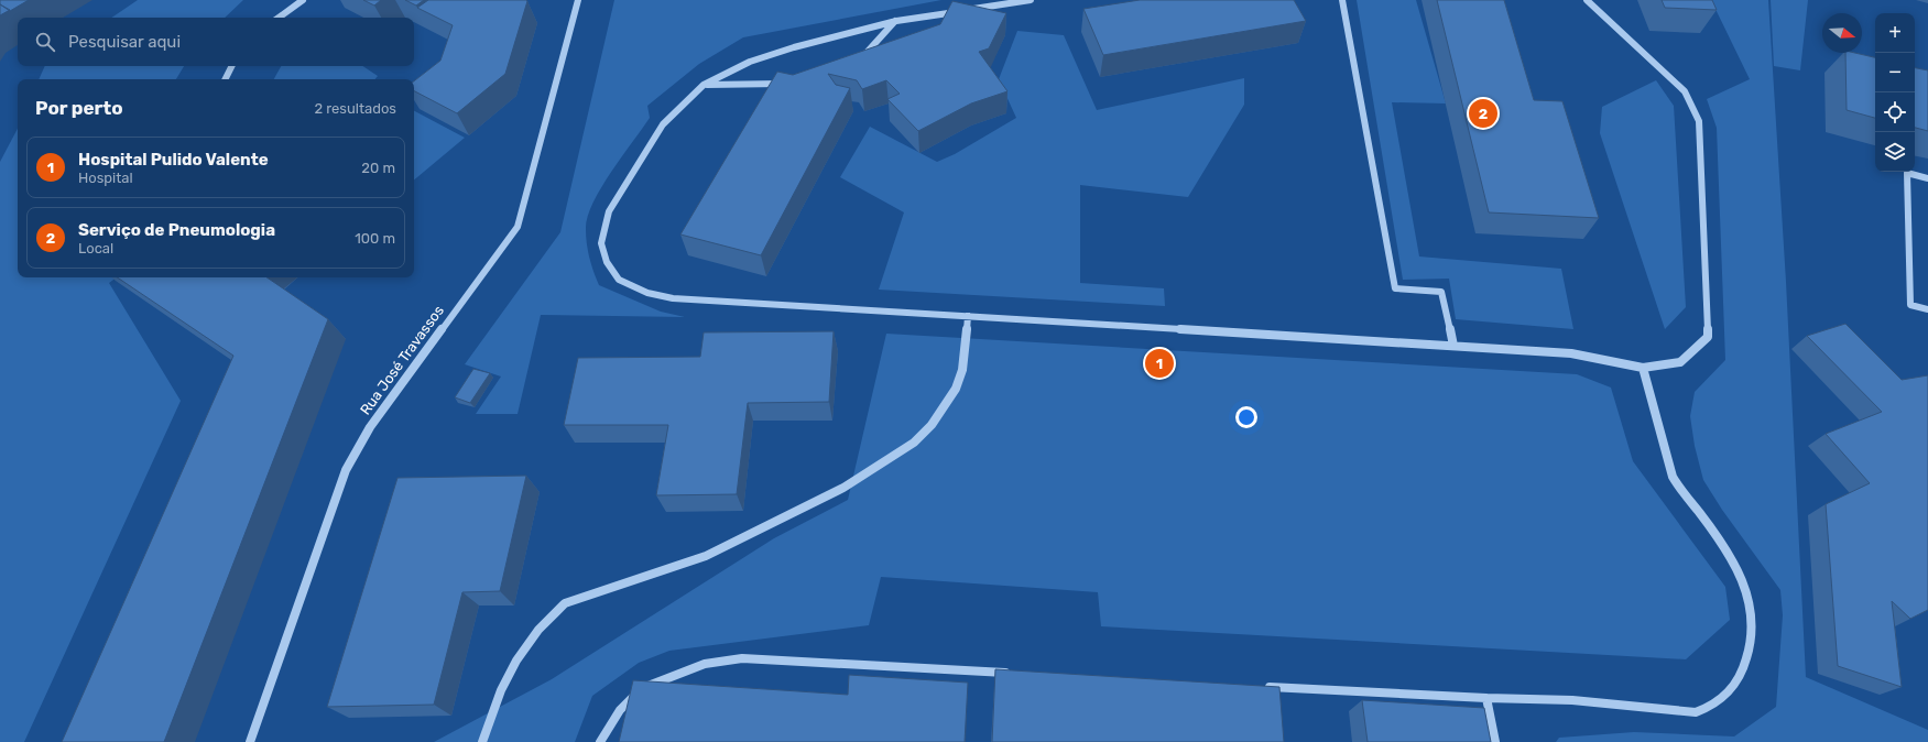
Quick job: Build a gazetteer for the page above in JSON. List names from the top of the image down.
{
  "streets": {
    "street": ["Rua José Travassos"]
  },
  "north": "right",
  "page": {
    "map_buttons": ["+", "−"],
    "search": "Pesquisar aqui",
    "heading": ["Por perto", "2 resultados"],
    "pins": ["2", "1"],
    "list": [
      {
        "mark": "1",
        "name": "Hospital Pulido Valente",
        "note": "Hospital",
        "value": "20 m"
      },
      {
        "mark": "2",
        "name": "Serviço de Pneumologia",
        "note": "Local",
        "value": "100 m"
      }
    ]
  }
}
